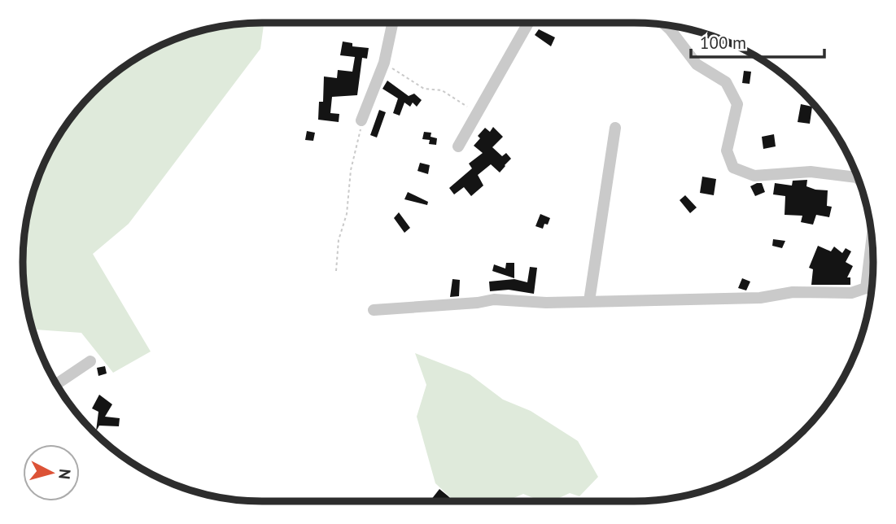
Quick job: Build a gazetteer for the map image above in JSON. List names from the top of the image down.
{
  "scale_bar": "100 m",
  "north": "right"
}
